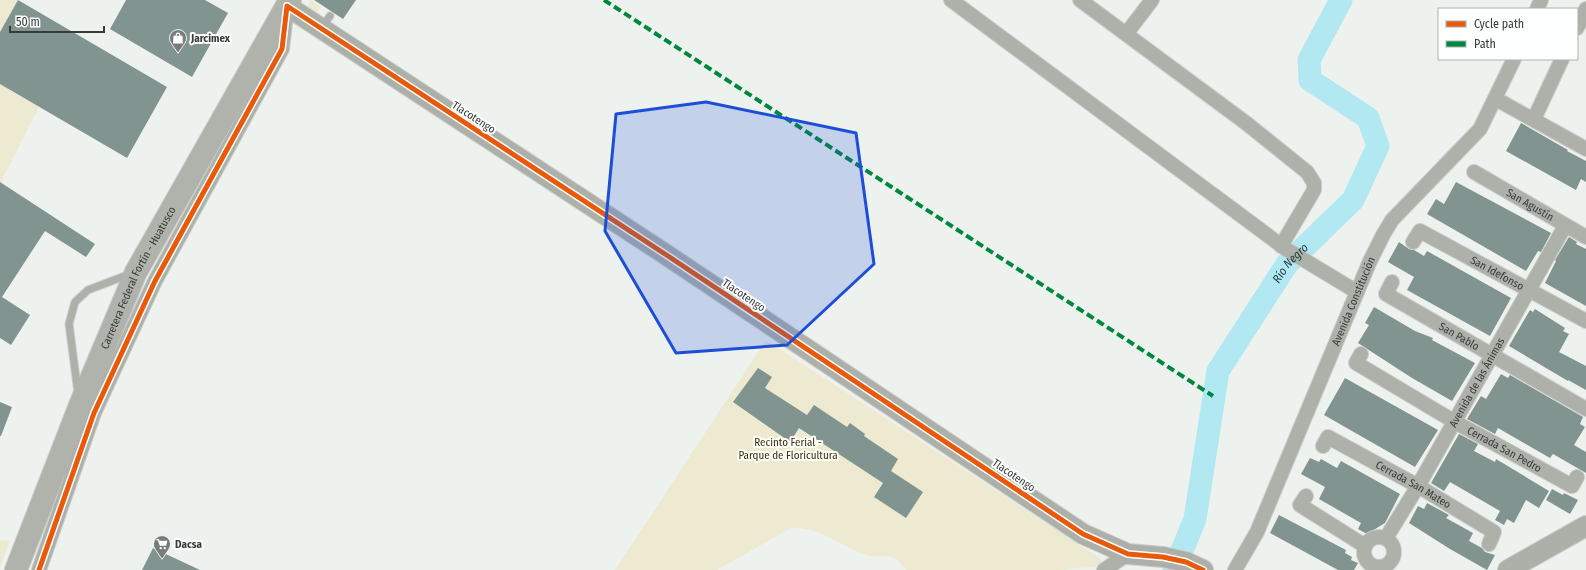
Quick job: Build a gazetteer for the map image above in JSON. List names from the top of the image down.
{
  "streets": {
    "main road": ["Carretera Federal Fortín - Huatusco"],
    "street": [
      "Tlacotengo",
      "San Agustín",
      "San Idefonso",
      "Avenida Constitución",
      "San Pablo",
      "Avenida de las Ánimas",
      "Cerrada San Pedro",
      "Cerrada San Mateo"
    ]
  },
  "crossings": [
    ["Tlacotengo", "Carretera Federal Fortín - Huatusco"],
    ["San Agustín", "Avenida de las Ánimas"],
    ["San Idefonso", "Avenida de las Ánimas"],
    ["San Pablo", "Avenida de las Ánimas"],
    ["Avenida de las Ánimas", "Cerrada San Pedro"],
    ["Avenida de las Ánimas", "Cerrada San Mateo"]
  ],
  "water": ["Río Negro"],
  "parks": ["Recinto Ferial - Parque de Floricultura"],
  "places": {
    "shop": ["Jarcimex"],
    "supermarket": ["Dacsa"]
  },
  "legend": ["Cycle path", "Path"],
  "scale_bar": "50 m"
}
